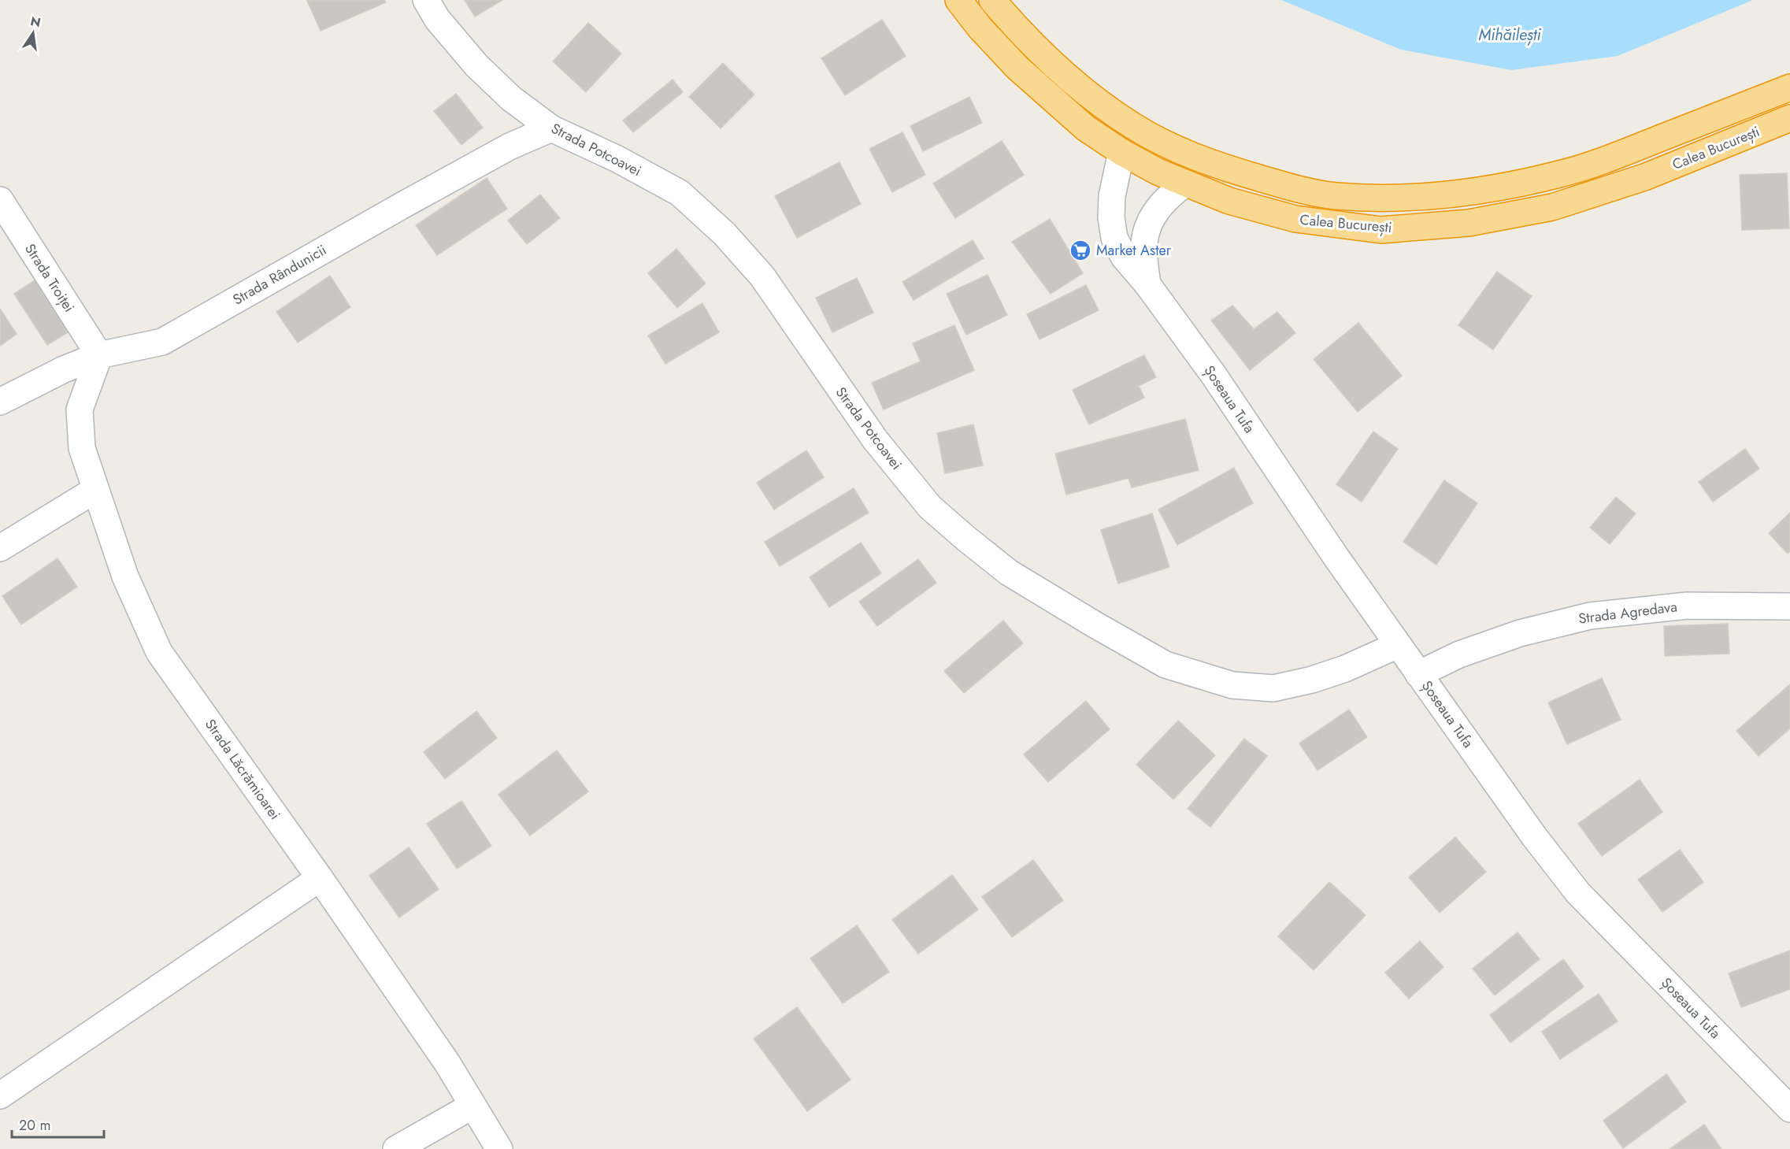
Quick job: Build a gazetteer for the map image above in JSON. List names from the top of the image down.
{
  "streets": {
    "highway": ["Calea București"],
    "street": [
      "Strada Potcoavei",
      "Strada Rândunicii",
      "Strada Troiței",
      "Șoseaua Tufa",
      "Strada Agredava",
      "Strada Lăcrămioarei"
    ]
  },
  "crossings": [
    ["Calea București", "Șoseaua Tufa"],
    ["Strada Potcoavei", "Strada Rândunicii"],
    ["Strada Potcoavei", "Șoseaua Tufa"],
    ["Strada Rândunicii", "Strada Troiței"],
    ["Strada Rândunicii", "Strada Lăcrămioarei"],
    ["Strada Troiței", "Strada Lăcrămioarei"],
    ["Șoseaua Tufa", "Strada Agredava"]
  ],
  "water": ["Mihăilești"],
  "places": {
    "supermarket": ["Market Aster"]
  },
  "scale_bar": "20 m",
  "north": "top"
}
